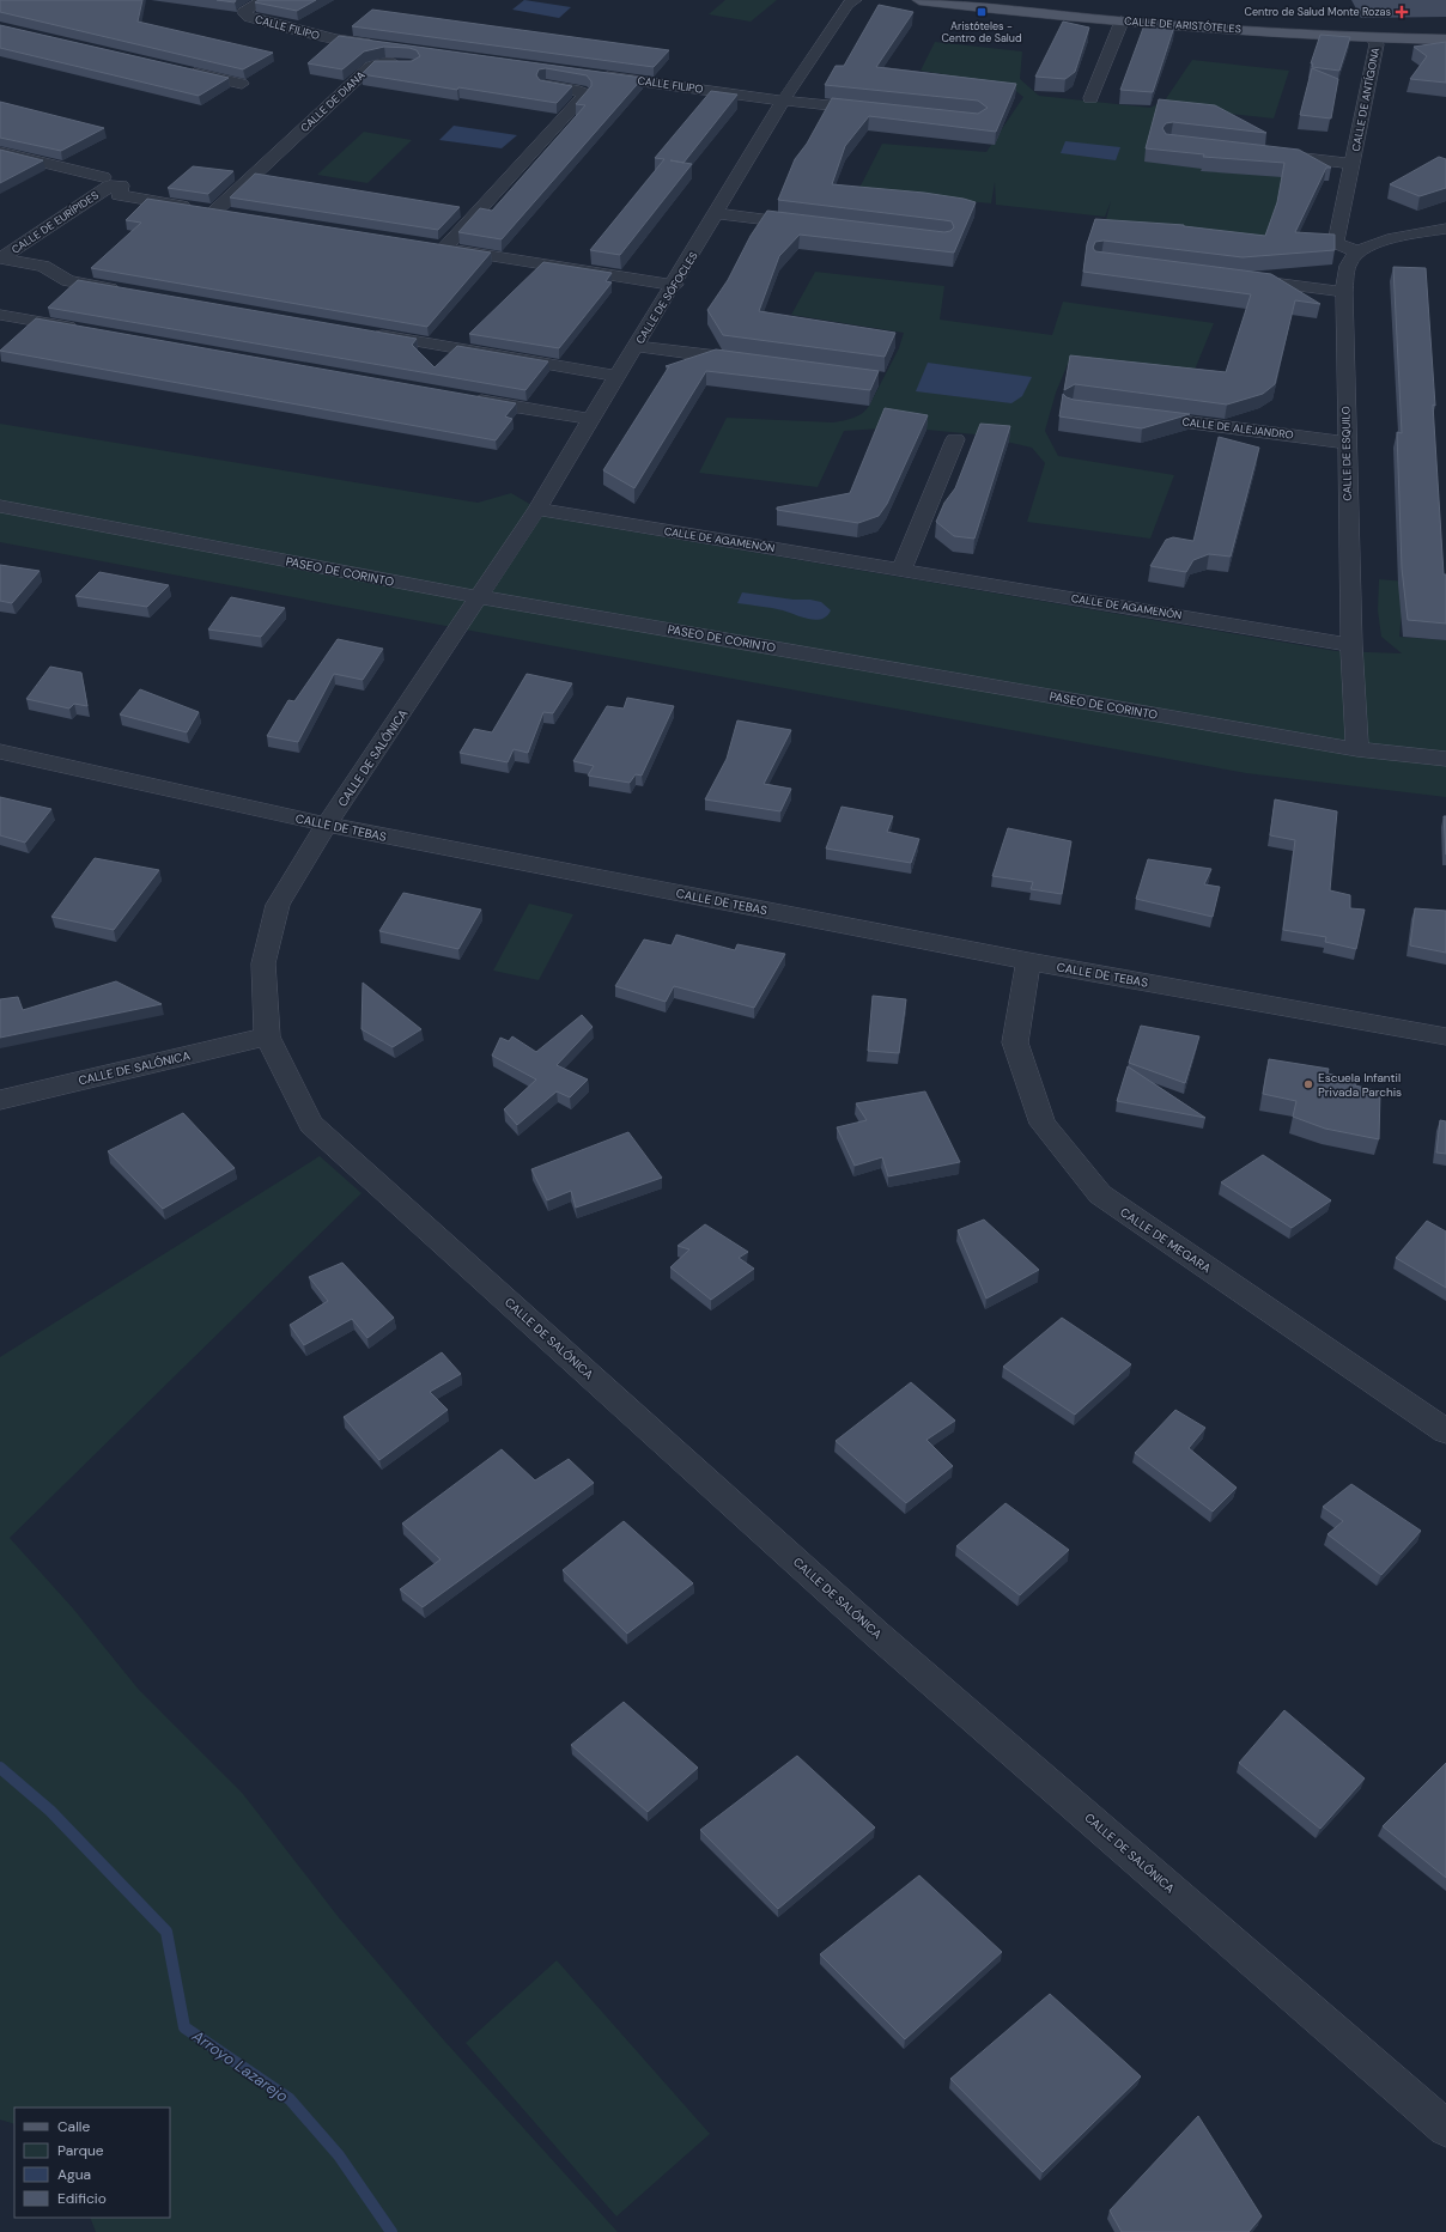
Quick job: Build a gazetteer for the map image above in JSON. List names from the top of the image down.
{
  "streets": {
    "main road": ["CALLE DE ARISTÓTELES"],
    "street": [
      "CALLE FILIPO",
      "CALLE DE ANTÍGONA",
      "CALLE DE DIANA",
      "CALLE DE EURÍPIDES",
      "CALLE DE SÓFOCLES",
      "CALLE DE ALEJANDRO",
      "CALLE DE ESQUILO",
      "CALLE DE AGAMENÓN",
      "PASEO DE CORINTO",
      "CALLE DE SALÓNICA",
      "CALLE DE TEBAS",
      "CALLE DE MEGARA"
    ]
  },
  "crossings": [
    ["CALLE DE ARISTÓTELES", "CALLE DE ANTÍGONA"],
    ["CALLE FILIPO", "CALLE DE SÓFOCLES"],
    ["CALLE DE ANTÍGONA", "CALLE DE ESQUILO"],
    ["CALLE DE SÓFOCLES", "CALLE DE AGAMENÓN"],
    ["CALLE DE SÓFOCLES", "PASEO DE CORINTO"],
    ["CALLE DE SÓFOCLES", "CALLE DE SALÓNICA"],
    ["CALLE DE ALEJANDRO", "CALLE DE ESQUILO"],
    ["CALLE DE ESQUILO", "CALLE DE AGAMENÓN"],
    ["CALLE DE ESQUILO", "PASEO DE CORINTO"],
    ["PASEO DE CORINTO", "CALLE DE SALÓNICA"],
    ["CALLE DE SALÓNICA", "CALLE DE TEBAS"],
    ["CALLE DE TEBAS", "CALLE DE MEGARA"]
  ],
  "water": ["Arroyo Lazarejo"],
  "places": {
    "transit": ["Aristóteles - Centro de Salud"],
    "health": ["Centro de Salud Monte Rozas"],
    "other": ["Escuela Infantil Privada Parchis"]
  },
  "legend": [
    "Calle",
    "Parque",
    "Agua",
    "Edificio"
  ]
}
